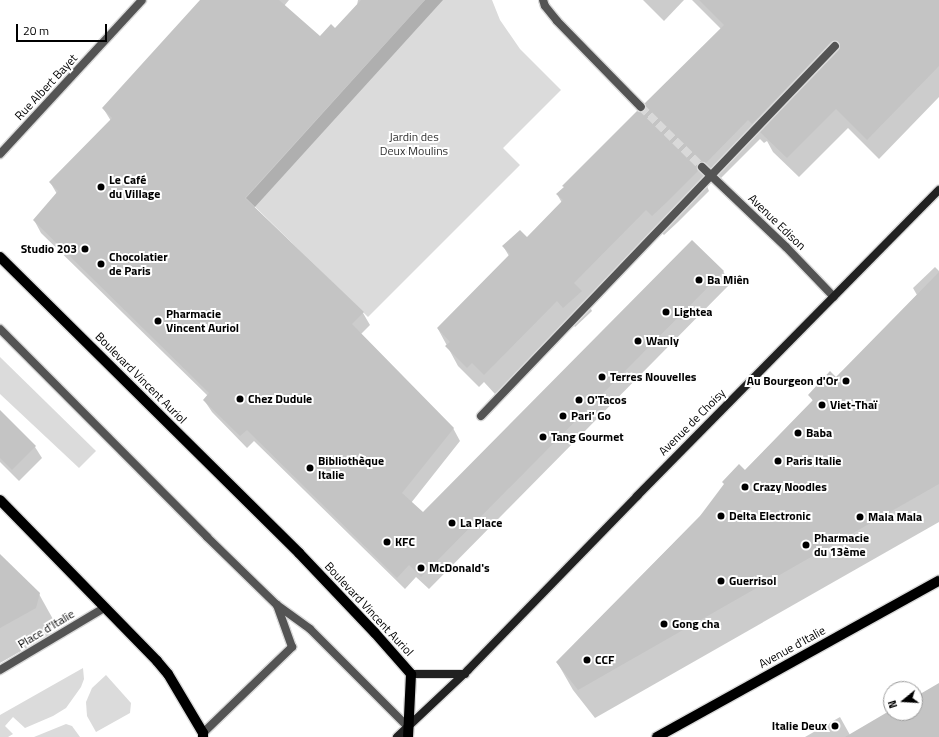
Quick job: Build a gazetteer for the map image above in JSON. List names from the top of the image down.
{
  "streets": {
    "main road": ["Boulevard Vincent Auriol", "Avenue de Choisy", "Avenue d'Italie"],
    "street": ["Rue Albert Bayet", "Avenue Edison", "Place d'Italie"]
  },
  "crossings": [
    ["Avenue Edison", "Avenue de Choisy"],
    ["Boulevard Vincent Auriol", "Avenue de Choisy"]
  ],
  "parks": ["Jardin des Deux Moulins"],
  "places": [
    "Le Café du Village",
    "Studio 203",
    "Chocolatier de Paris",
    "Ba Miên",
    "Lightea",
    "Pharmacie Vincent Auriol",
    "Wanly",
    "Terres Nouvelles",
    "Au Bourgeon d'Or",
    "Chez Dudule",
    "O'Tacos",
    "Viet-Thaï",
    "Pari' Go",
    "Baba",
    "Tang Gourmet",
    "Paris Italie",
    "Bibliothèque Italie",
    "Crazy Noodles",
    "Delta Electronic",
    "Mala Mala",
    "La Place",
    "KFC",
    "Pharmacie du 13ème",
    "McDonald's",
    "Guerrisol",
    "Gong cha",
    "CCF",
    "Italie Deux"
  ],
  "scale_bar": "20 m",
  "north": "left"
}
